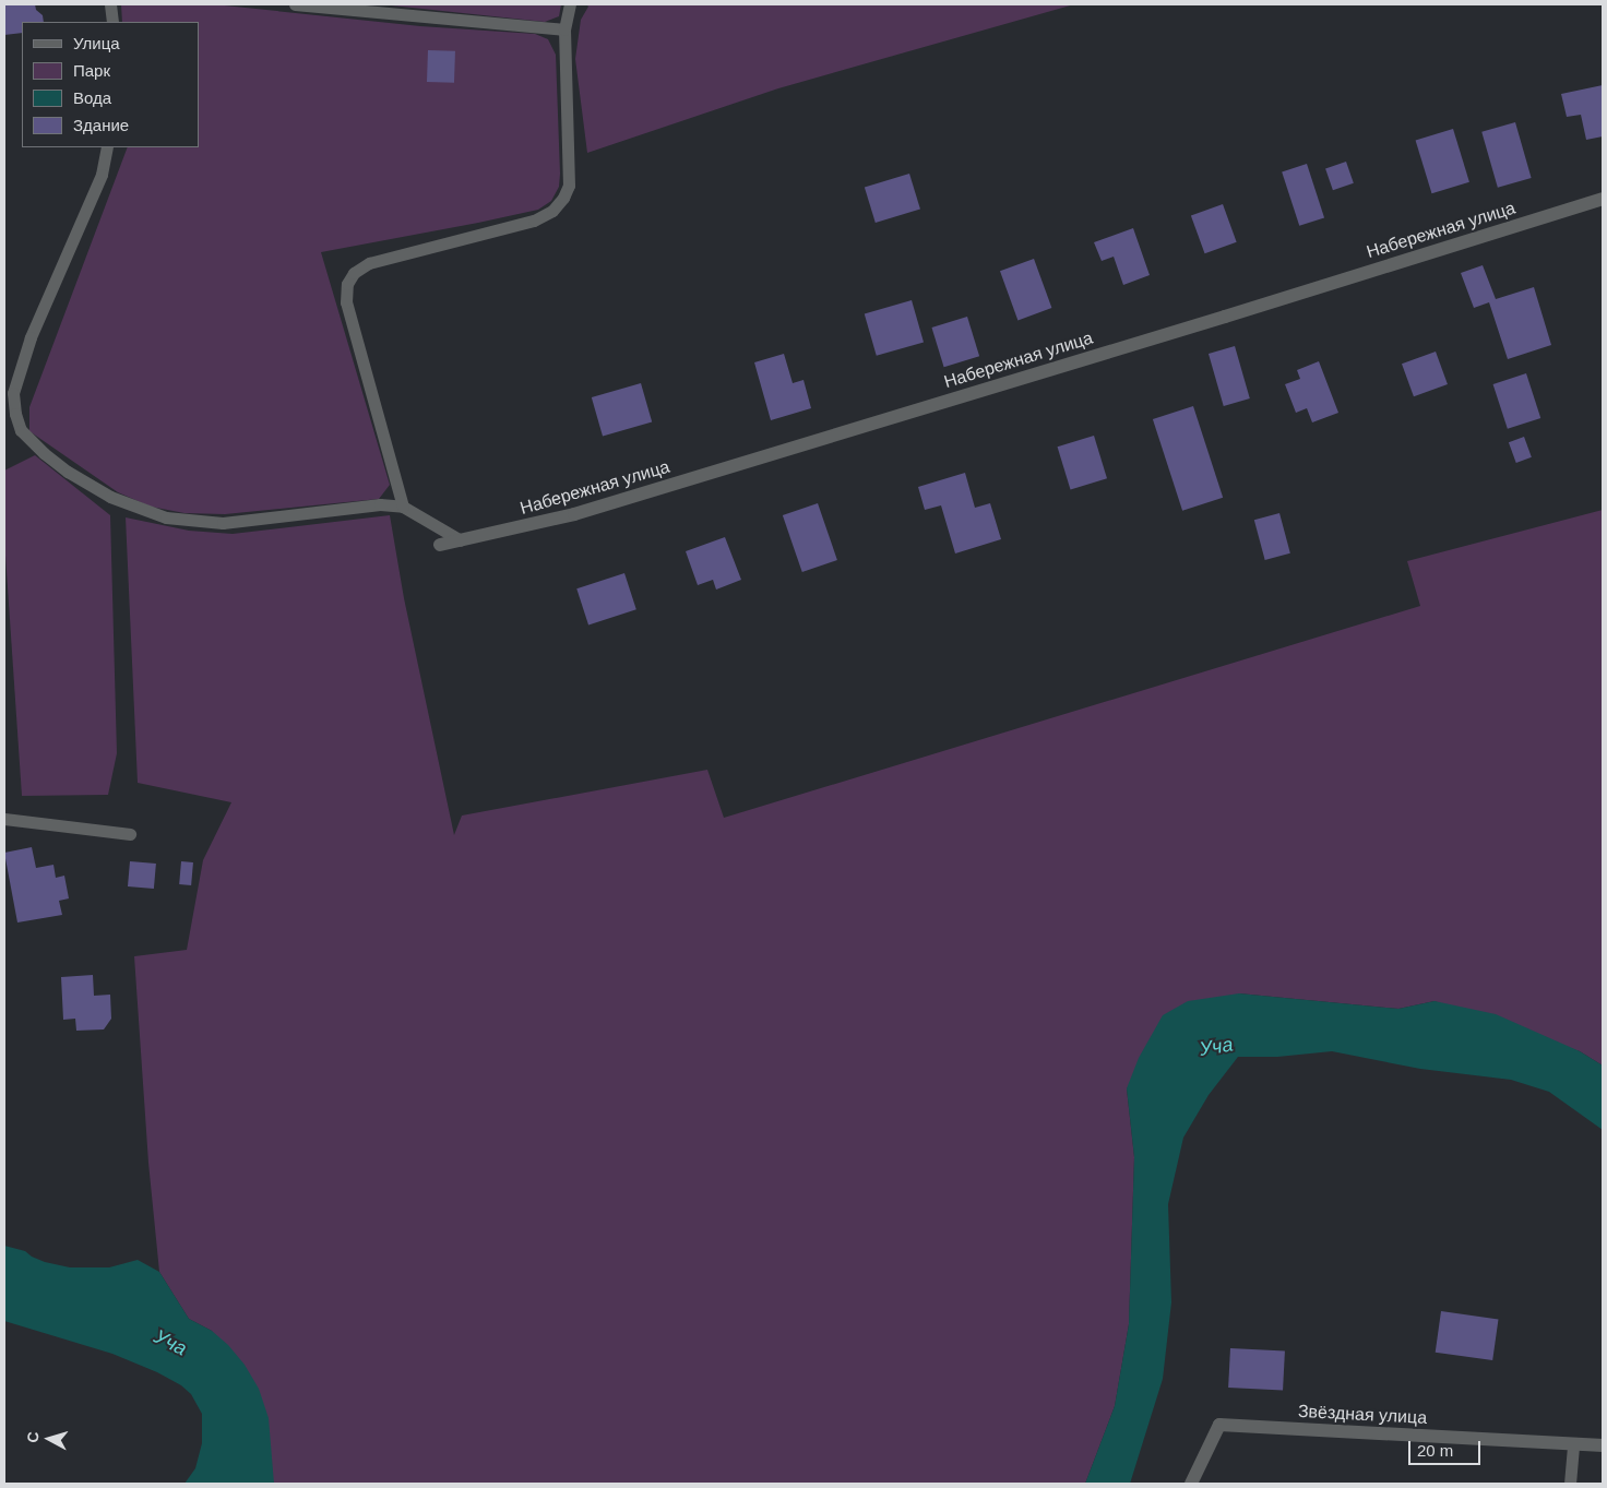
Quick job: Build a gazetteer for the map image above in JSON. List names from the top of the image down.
{
  "streets": {
    "street": ["Набережная улица", "Звёздная улица"]
  },
  "water": ["Уча"],
  "legend": [
    "Улица",
    "Парк",
    "Вода",
    "Здание"
  ],
  "scale_bar": "20 m",
  "north": "left"
}
